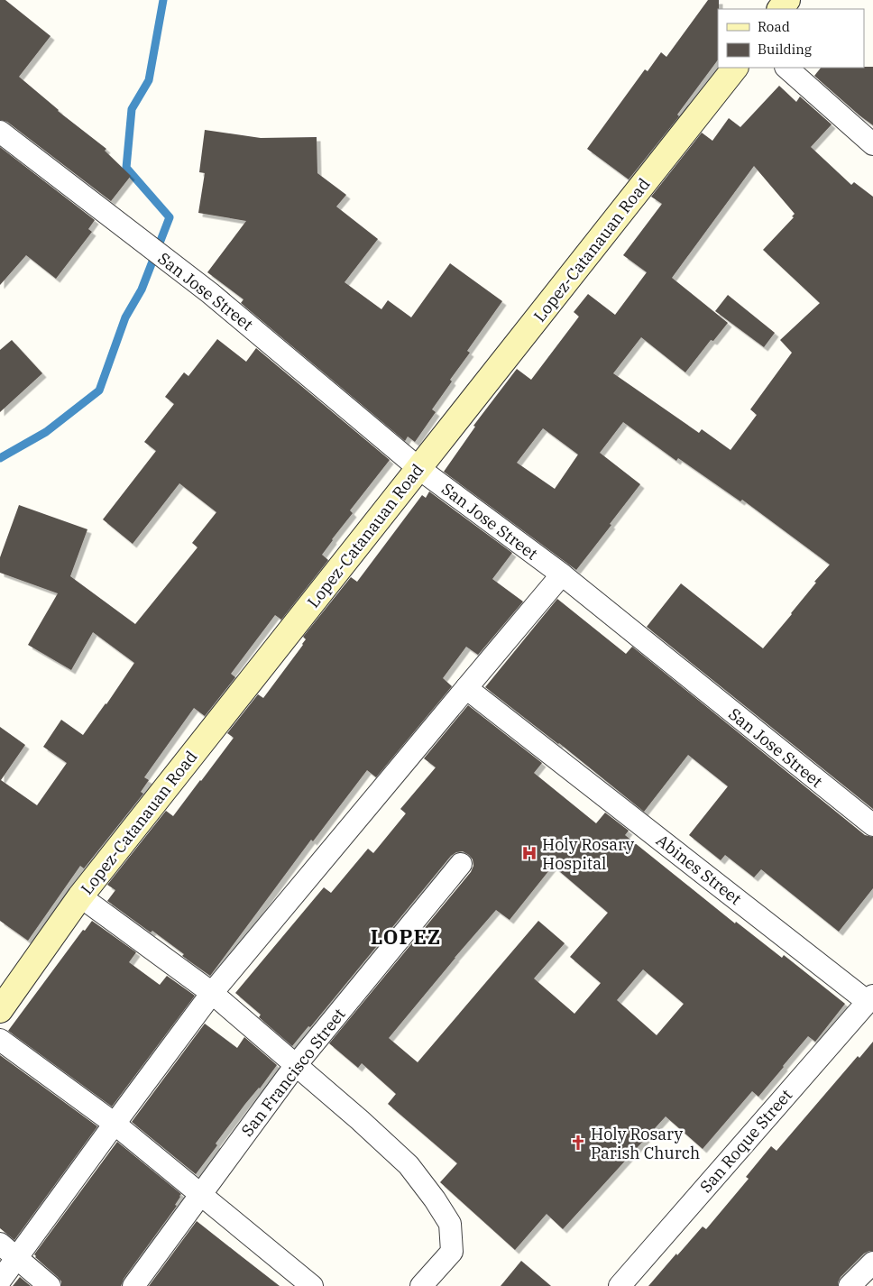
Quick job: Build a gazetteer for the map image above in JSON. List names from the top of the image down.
{
  "streets": {
    "main road": ["Lopez-Catanauan Road"],
    "street": [
      "San Jose Street",
      "Abines Street",
      "San Francisco Street",
      "San Roque Street"
    ]
  },
  "crossings": [
    ["Lopez-Catanauan Road", "San Jose Street"],
    ["Abines Street", "San Roque Street"]
  ],
  "districts": ["LOPEZ"],
  "places": {
    "hospital": ["Holy Rosary Hospital"],
    "church": ["Holy Rosary Parish Church"]
  },
  "legend": ["Road", "Building"]
}
